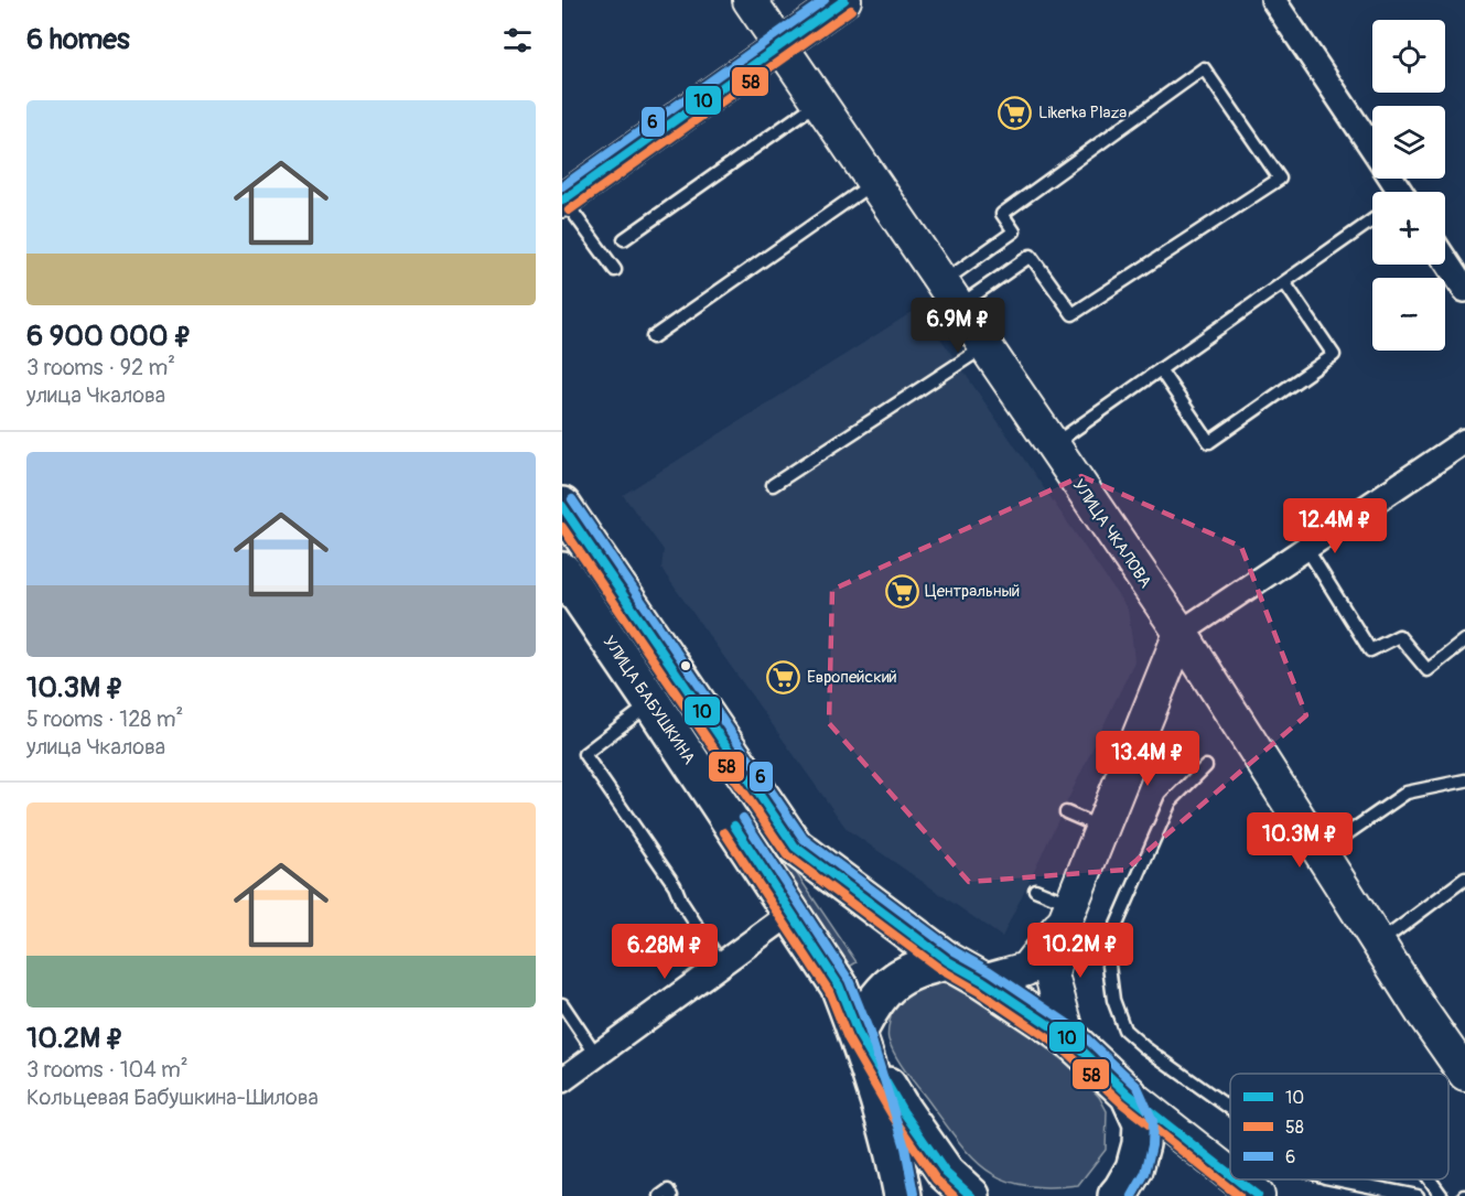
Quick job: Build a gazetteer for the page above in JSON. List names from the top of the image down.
{
  "streets": {
    "main road": ["УЛИЦА ЧКАЛОВА", "УЛИЦА БАБУШКИНА"]
  },
  "places": {
    "supermarket": ["Likerka Plaza", "Центральный", "Европейский"]
  },
  "lines": ["transit line 10", "transit line 6", "transit line 58"],
  "legend": ["10", "58", "6"],
  "page": {
    "heading": "6 homes",
    "map_buttons": ["+", "−"],
    "list": [
      {
        "name": "6 900 000 ₽",
        "note": "3 rooms · 92 m² · улица Чкалова"
      },
      {
        "name": "10.3M ₽",
        "note": "5 rooms · 128 m² · улица Чкалова"
      },
      {
        "name": "10.2M ₽",
        "note": "3 rooms · 104 m² · Кольцевая Бабушкина-Шилова"
      }
    ],
    "price": [
      "6.9M ₽",
      "12.4M ₽",
      "13.4M ₽",
      "10.3M ₽",
      "10.2M ₽",
      "6.28M ₽"
    ]
  }
}
